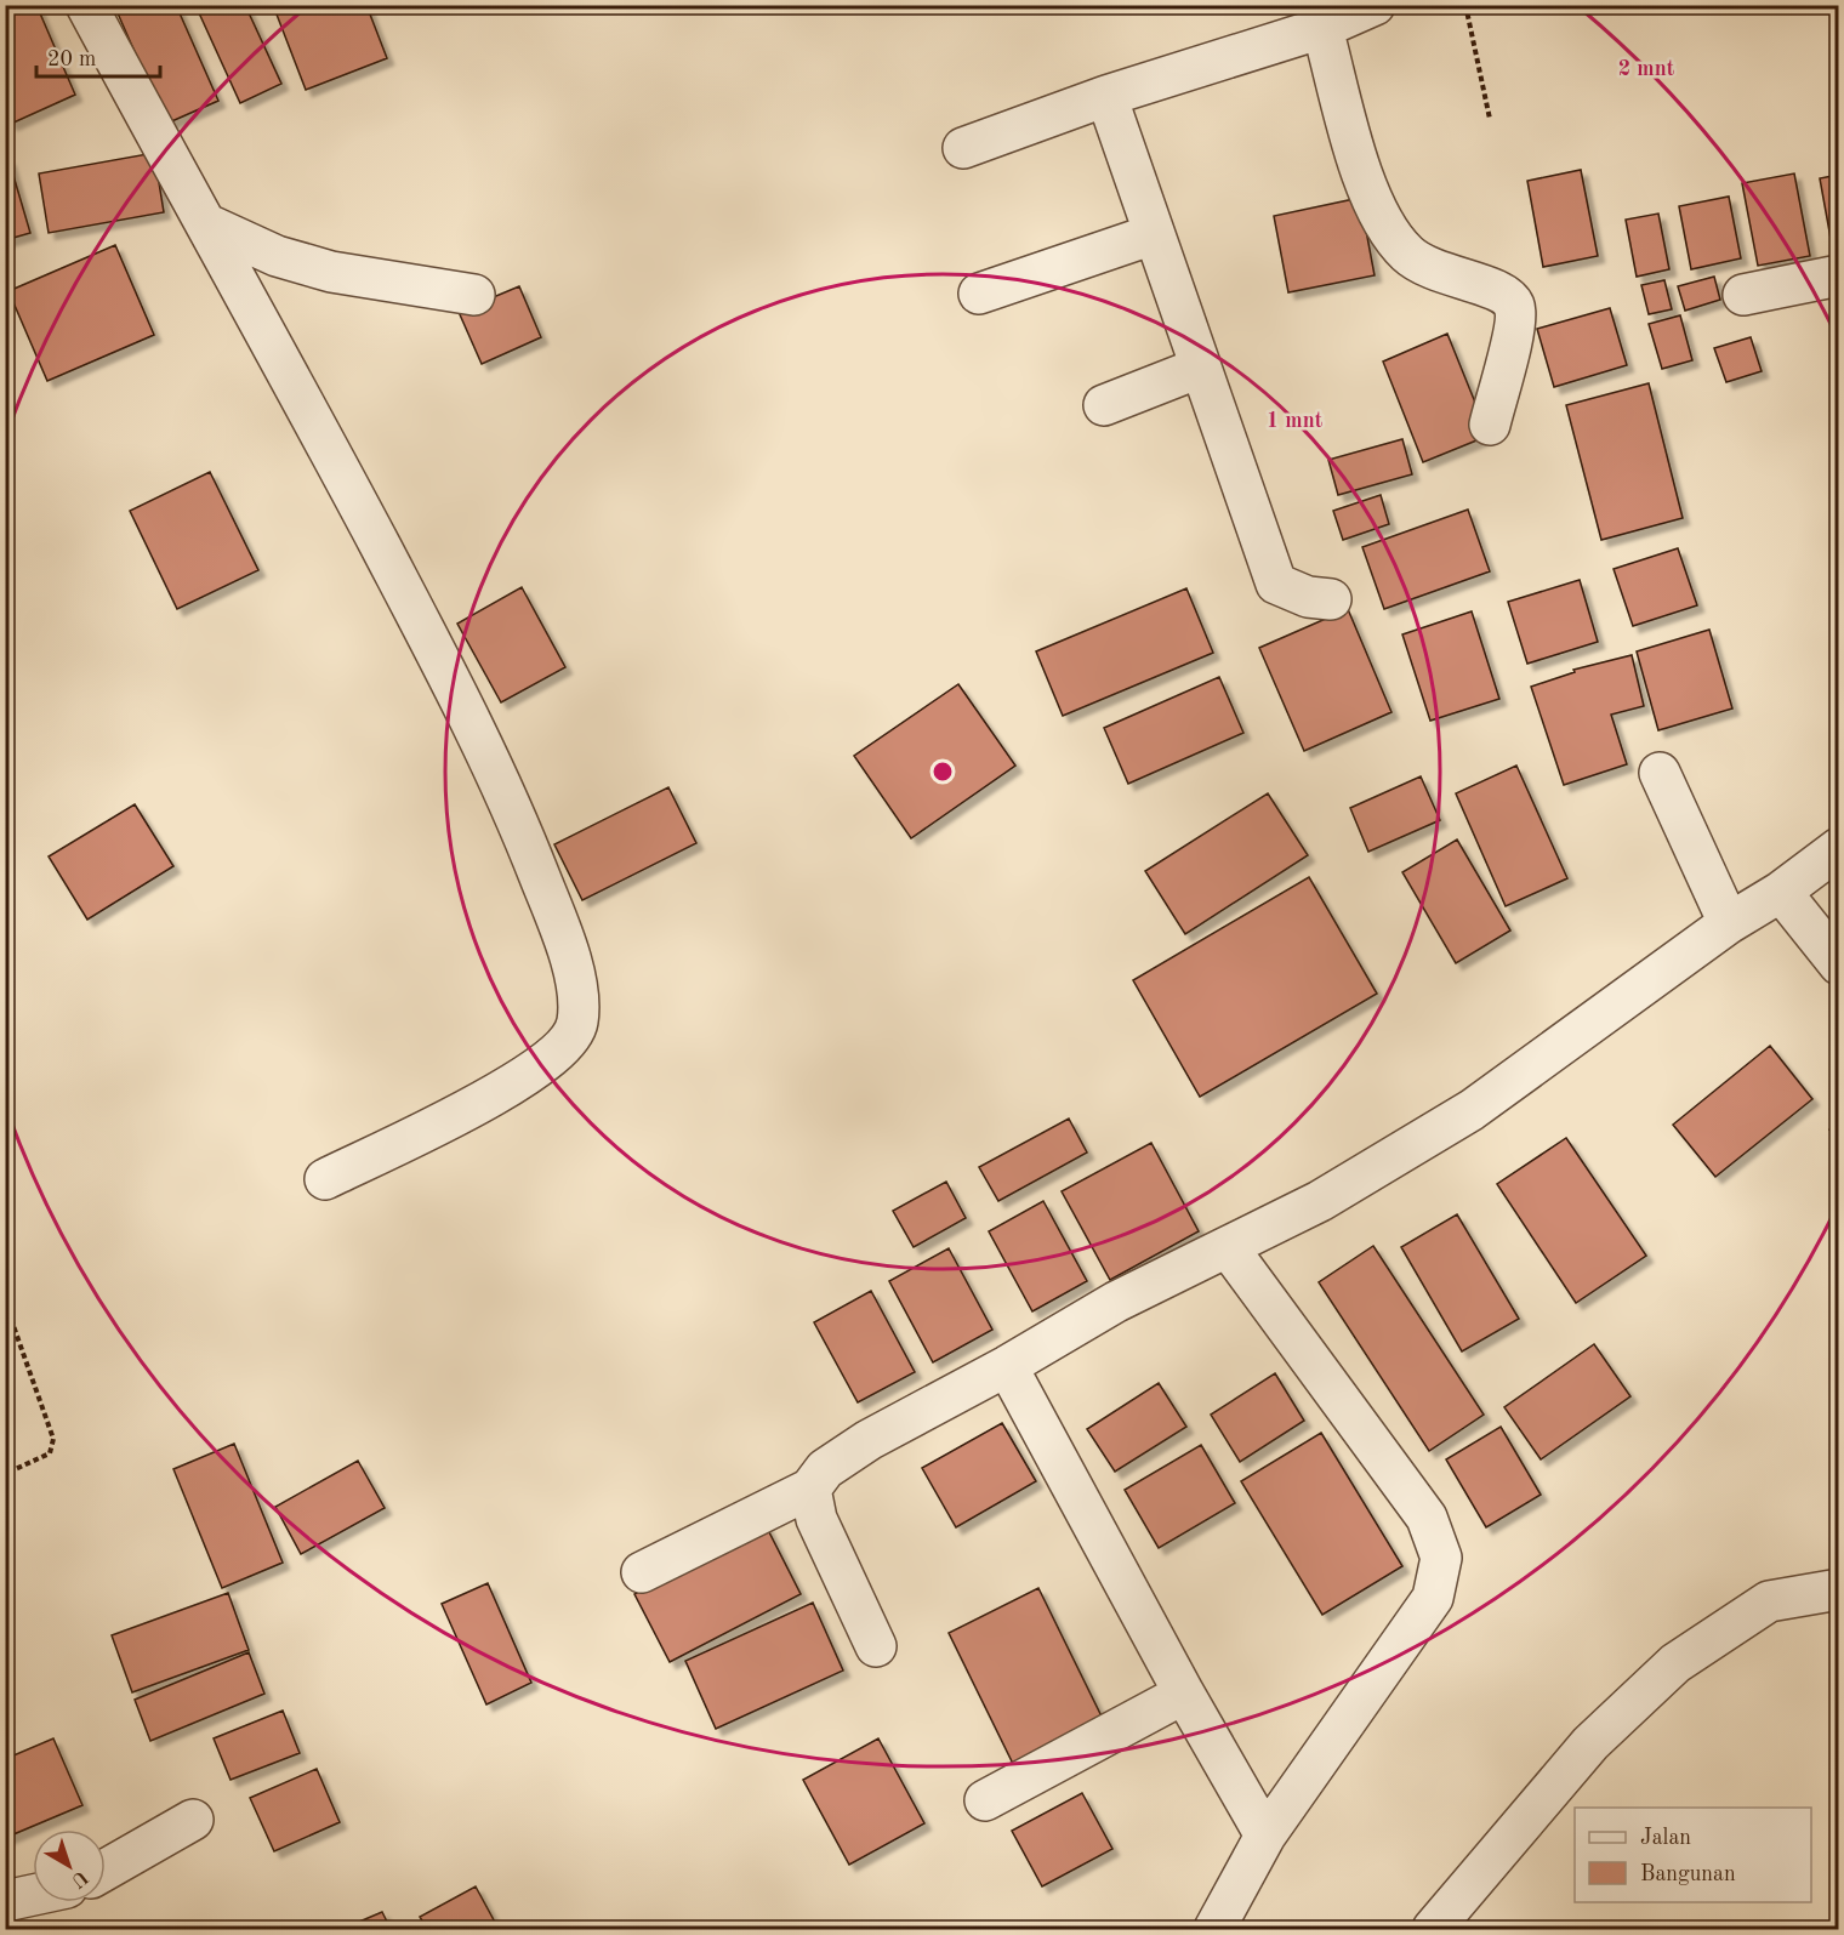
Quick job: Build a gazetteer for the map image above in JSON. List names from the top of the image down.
{
  "legend": ["Jalan", "Bangunan"],
  "scale_bar": "20 m",
  "north": "bottom right",
  "rings": ["2 mnt", "1 mnt"]
}
